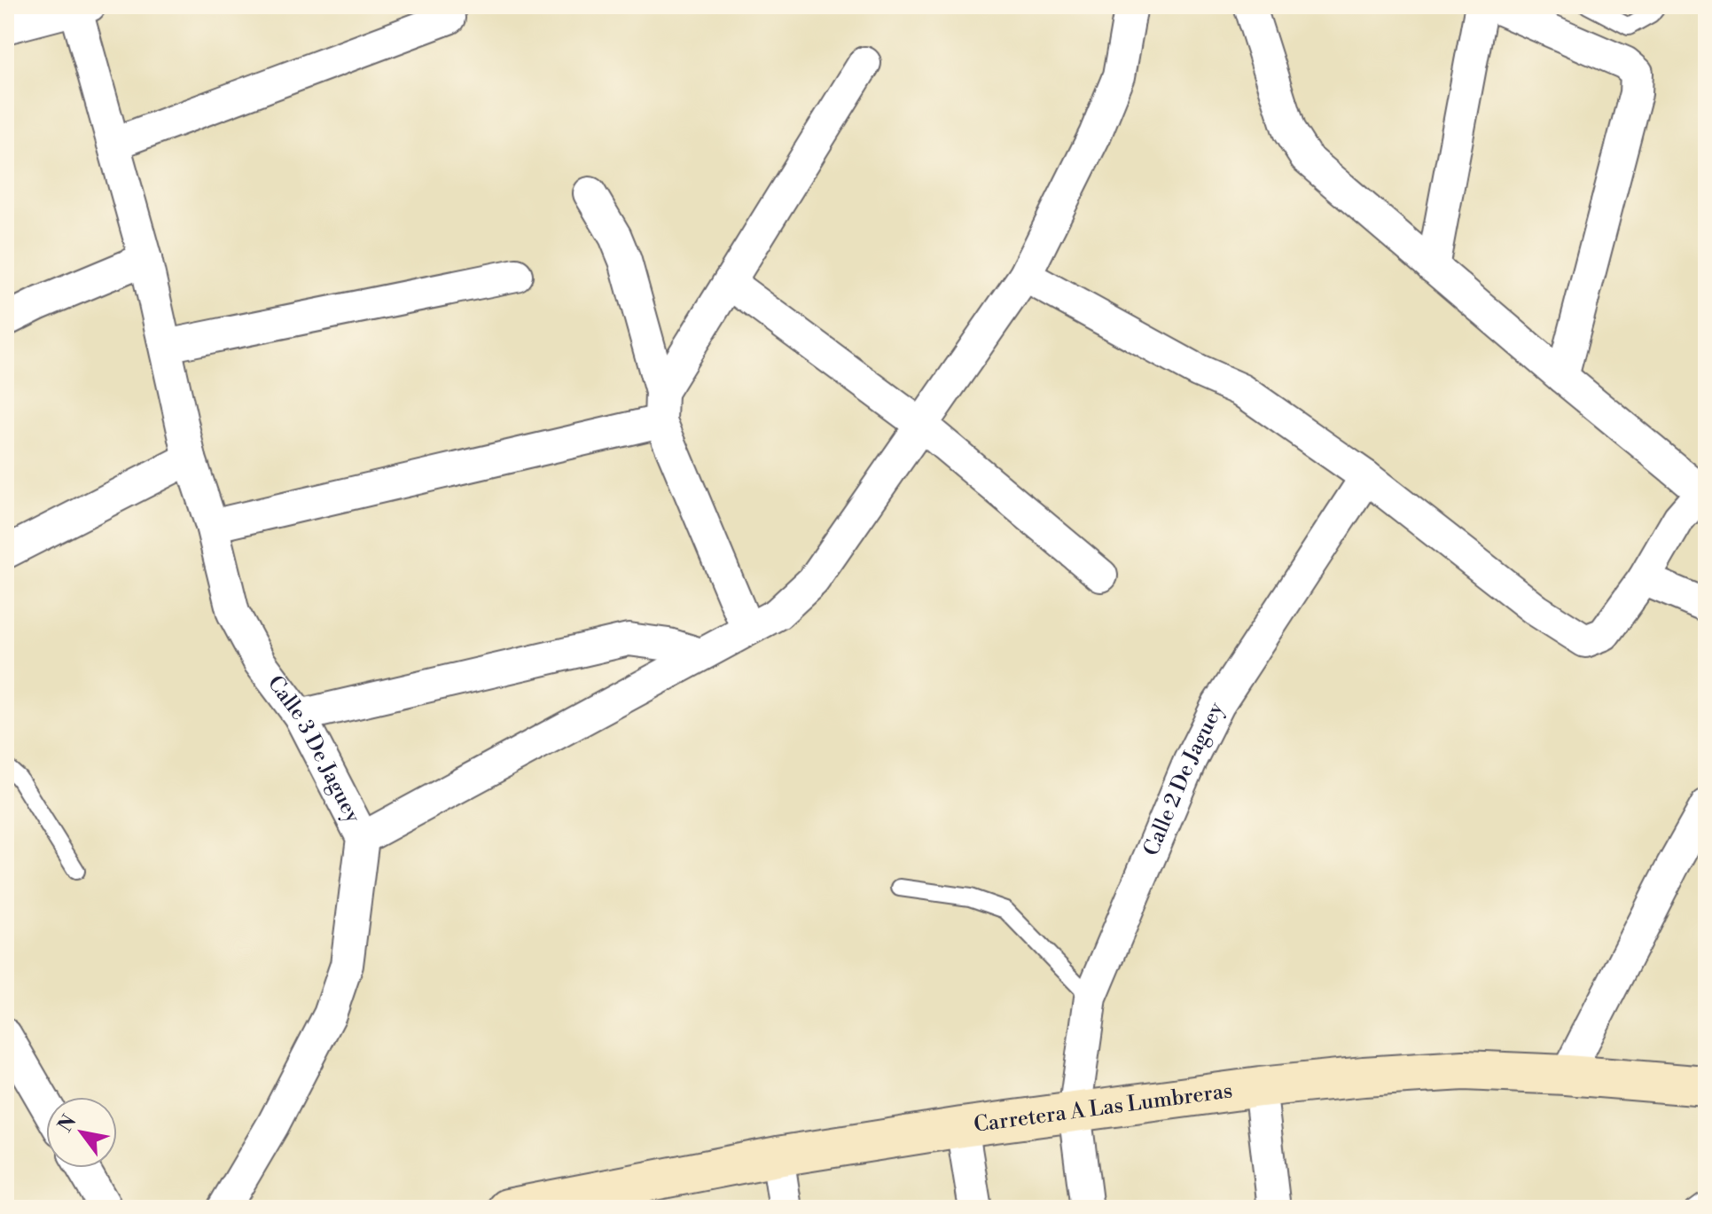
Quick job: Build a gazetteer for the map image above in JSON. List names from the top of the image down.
{
  "streets": {
    "street": ["Calle 3 De Jaguey", "Calle 2 De Jaguey", "Carretera A Las Lumbreras"]
  },
  "crossings": [
    ["Calle 2 De Jaguey", "Carretera A Las Lumbreras"]
  ],
  "north": "top left"
}
